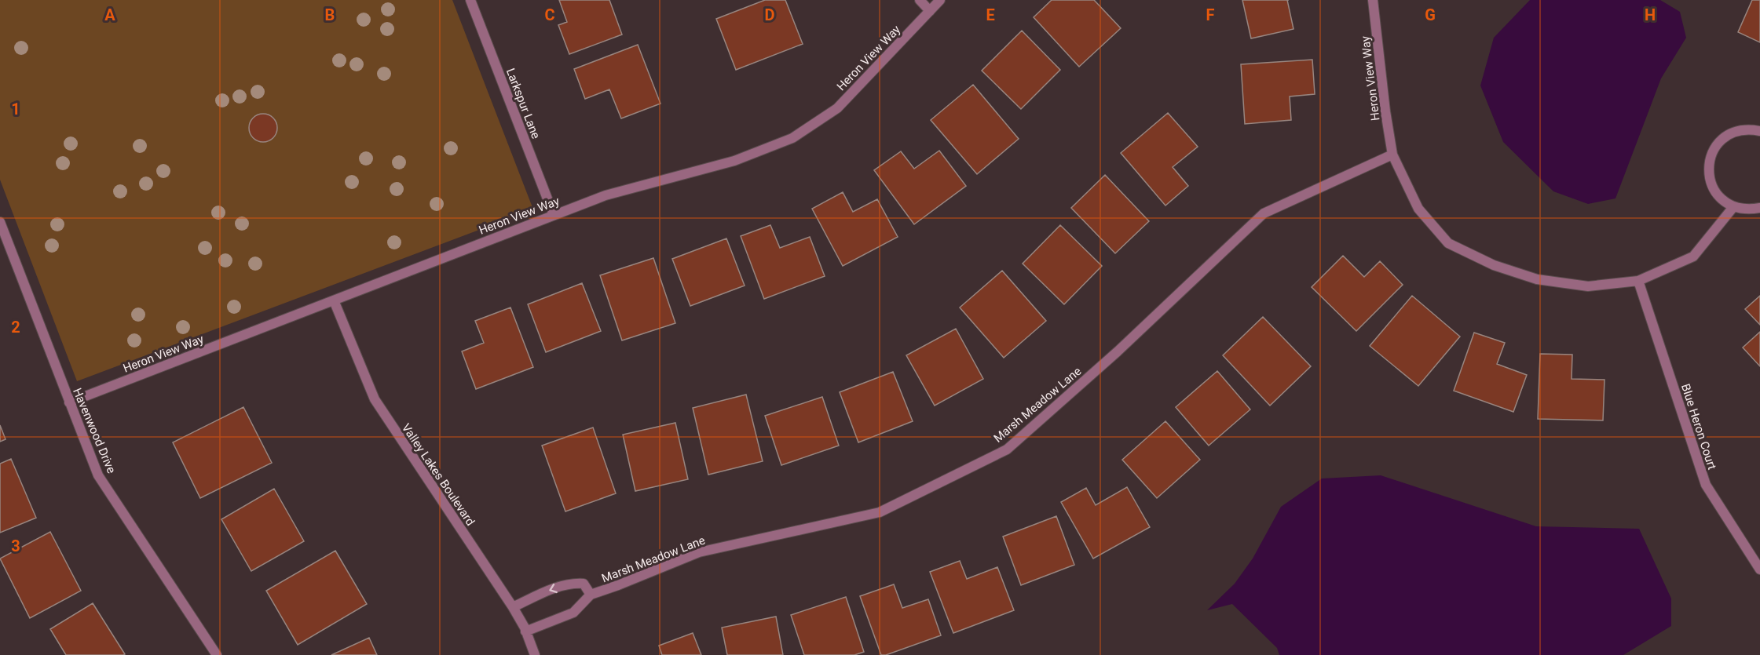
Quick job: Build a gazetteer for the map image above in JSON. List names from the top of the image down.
{
  "streets": {
    "street": [
      "Heron View Way",
      "Larkspur Lane",
      "Marsh Meadow Lane",
      "Blue Heron Court",
      "Havenwood Drive",
      "Valley Lakes Boulevard"
    ]
  },
  "crossings": [
    ["Heron View Way", "Larkspur Lane"],
    ["Heron View Way", "Marsh Meadow Lane"],
    ["Heron View Way", "Blue Heron Court"],
    ["Heron View Way", "Havenwood Drive"],
    ["Heron View Way", "Valley Lakes Boulevard"]
  ],
  "grid": {
    "columns": [
      "A",
      "B",
      "C",
      "D",
      "E",
      "F",
      "G",
      "H"
    ],
    "rows": ["1", "2", "3"]
  }
}
